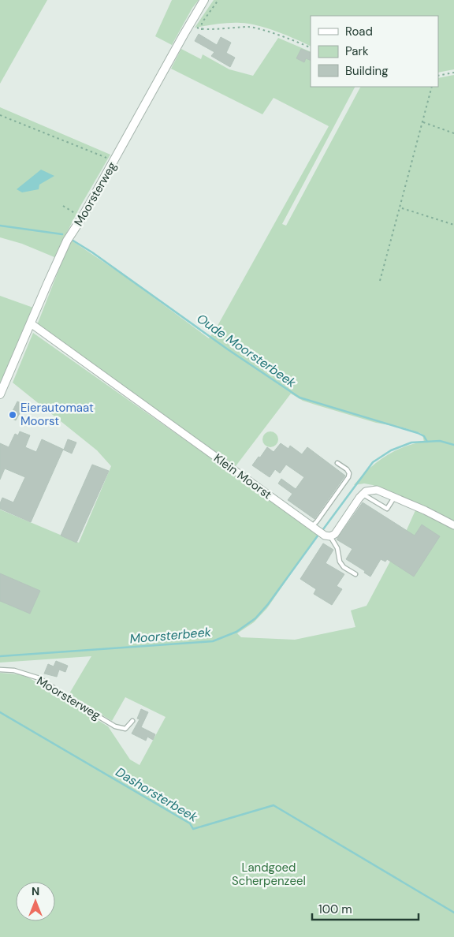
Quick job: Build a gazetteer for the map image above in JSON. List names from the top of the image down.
{
  "streets": {
    "street": ["Moorsterweg", "Klein Moorst"]
  },
  "crossings": [
    ["Moorsterweg", "Klein Moorst"]
  ],
  "water": ["Oude Moorsterbeek", "Moorsterbeek", "Dashorsterbeek"],
  "parks": ["Landgoed Scherpenzeel"],
  "places": ["Eierautomaat Moorst"],
  "legend": ["Road", "Park", "Building"],
  "scale_bar": "100 m",
  "north": "top"
}
